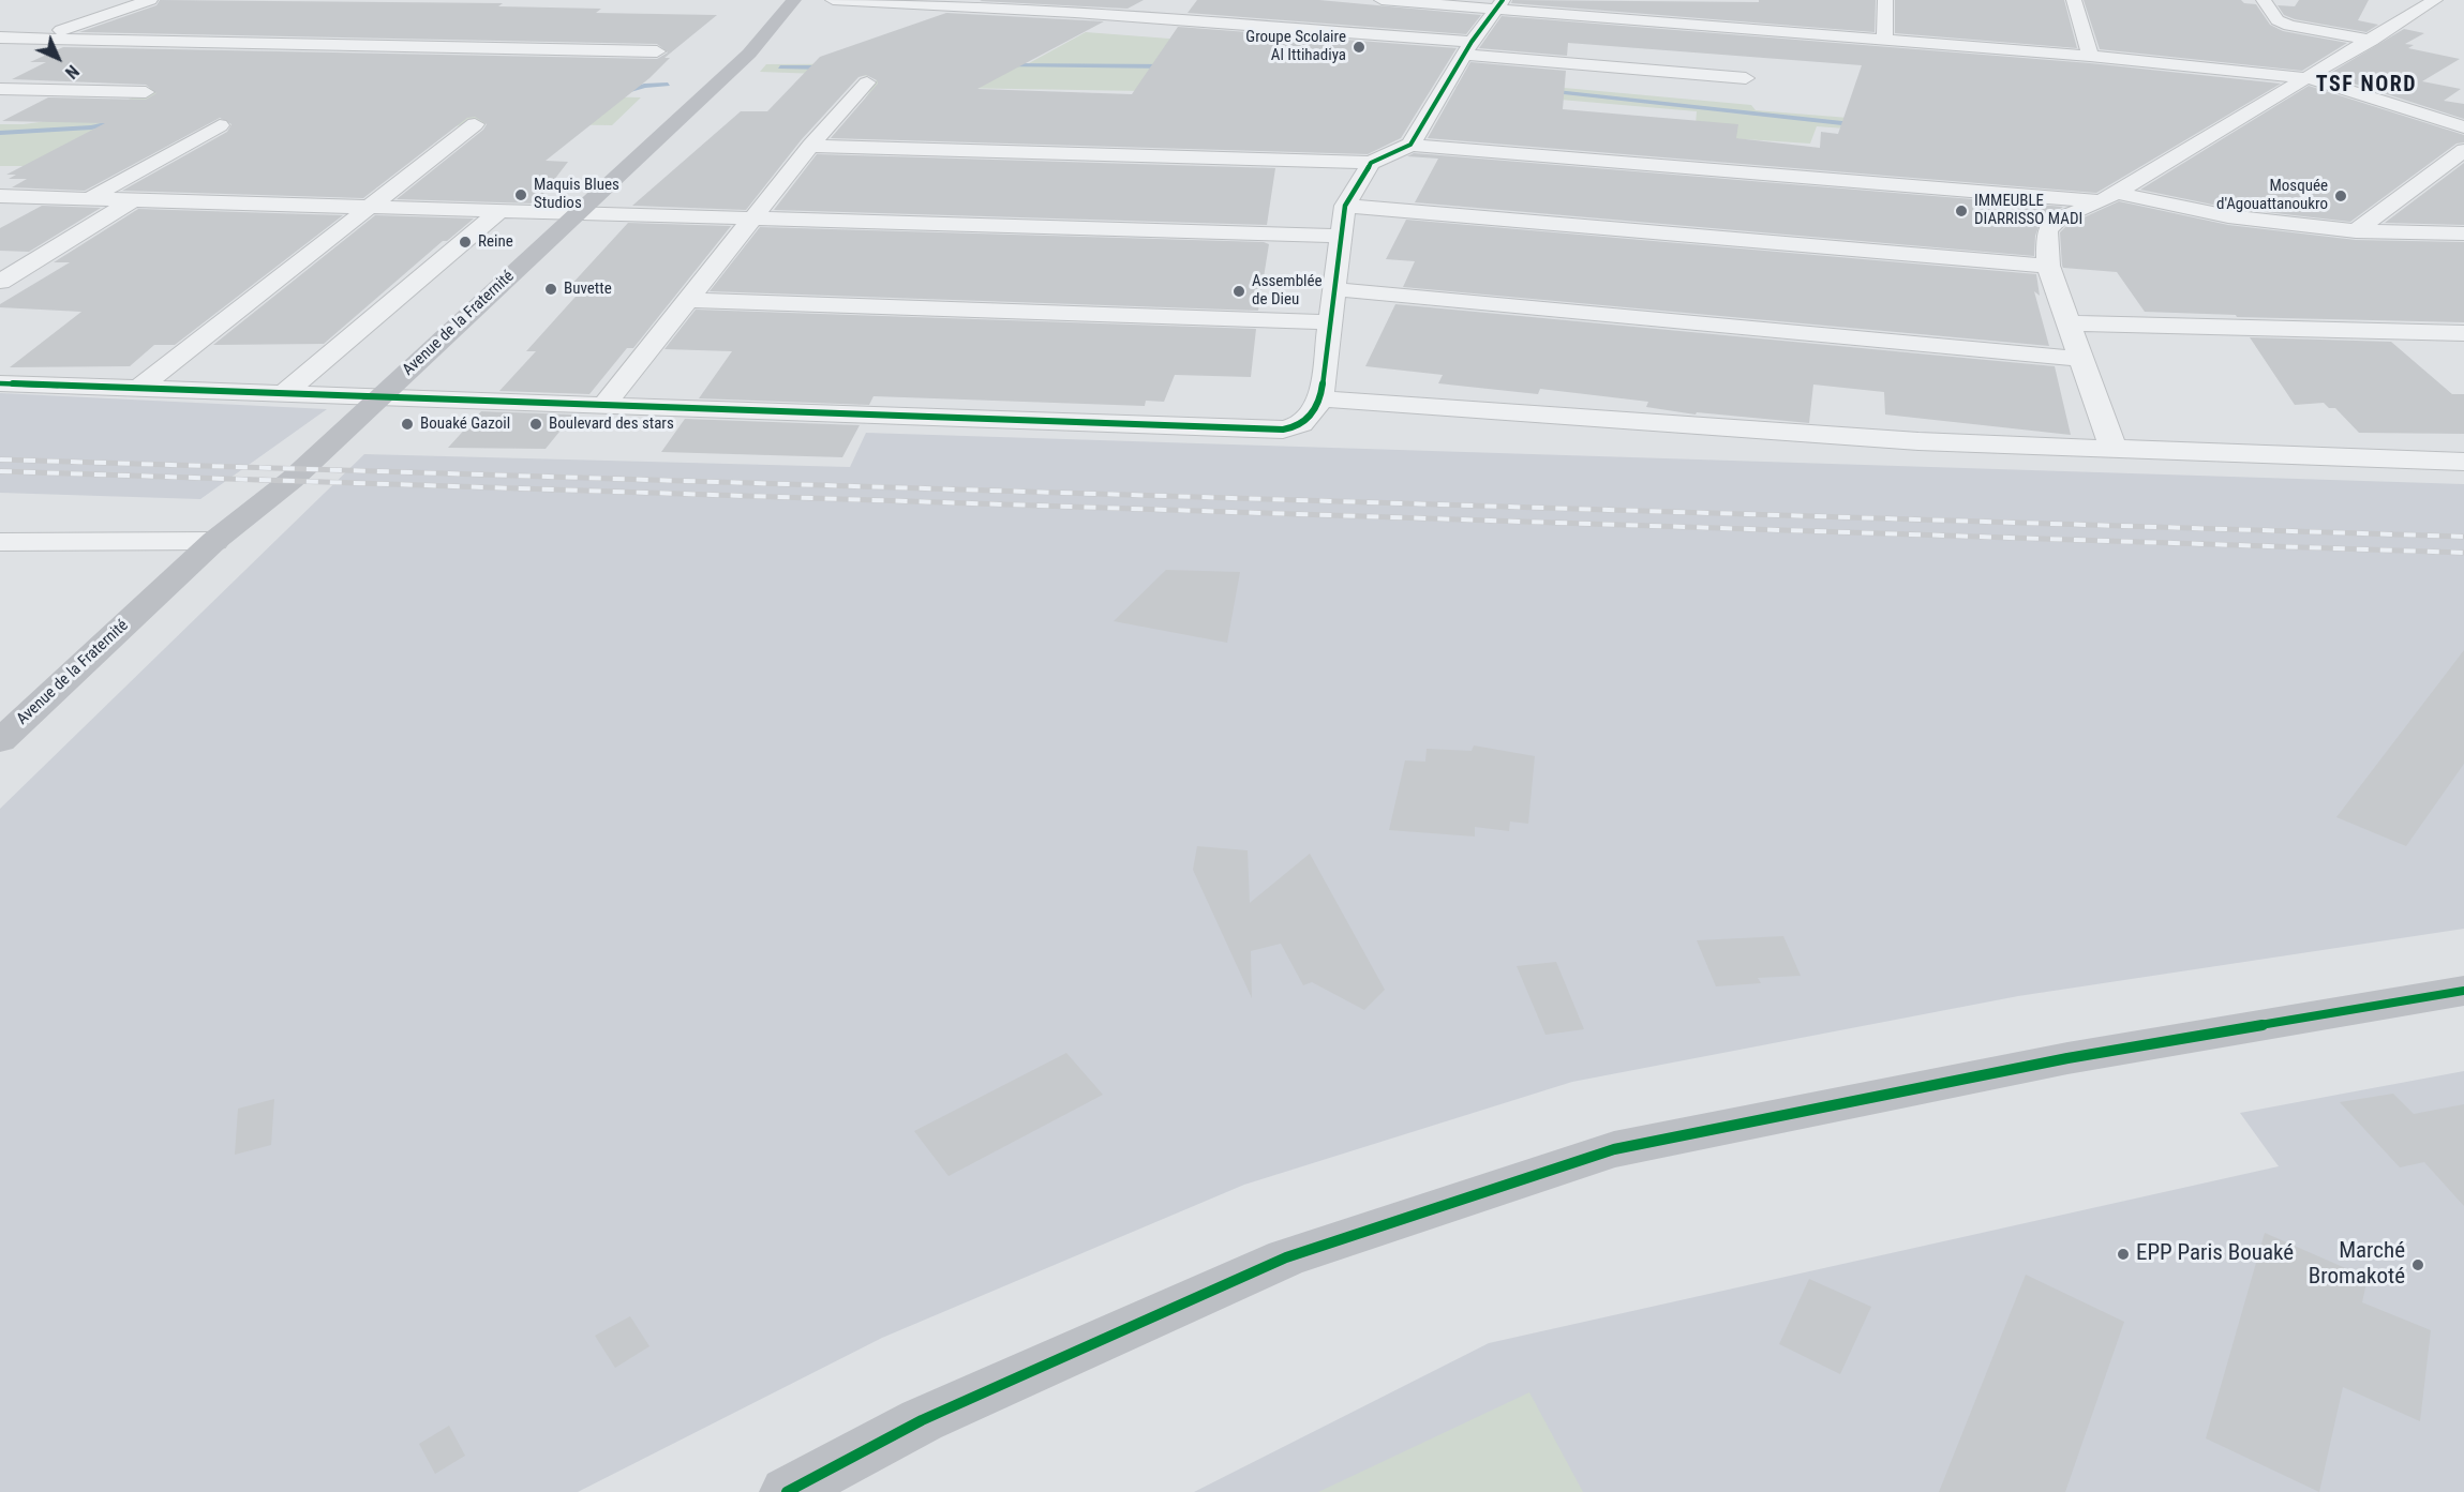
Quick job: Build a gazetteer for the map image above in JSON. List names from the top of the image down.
{
  "streets": {
    "main road": ["Avenue de la Fraternité"]
  },
  "districts": ["TSF NORD"],
  "places": [
    "Groupe Scolaire Al Ittihadiya",
    "Maquis Blues Studios",
    "Mosquée d'Agouattanoukro",
    "IMMEUBLE DIARRISSO MADI",
    "Reine",
    "Buvette",
    "Assemblée de Dieu",
    "Bouaké Gazoil",
    "Boulevard des stars",
    "EPP Paris Bouaké",
    "Marché Bromakoté"
  ],
  "north": "bottom right"
}
